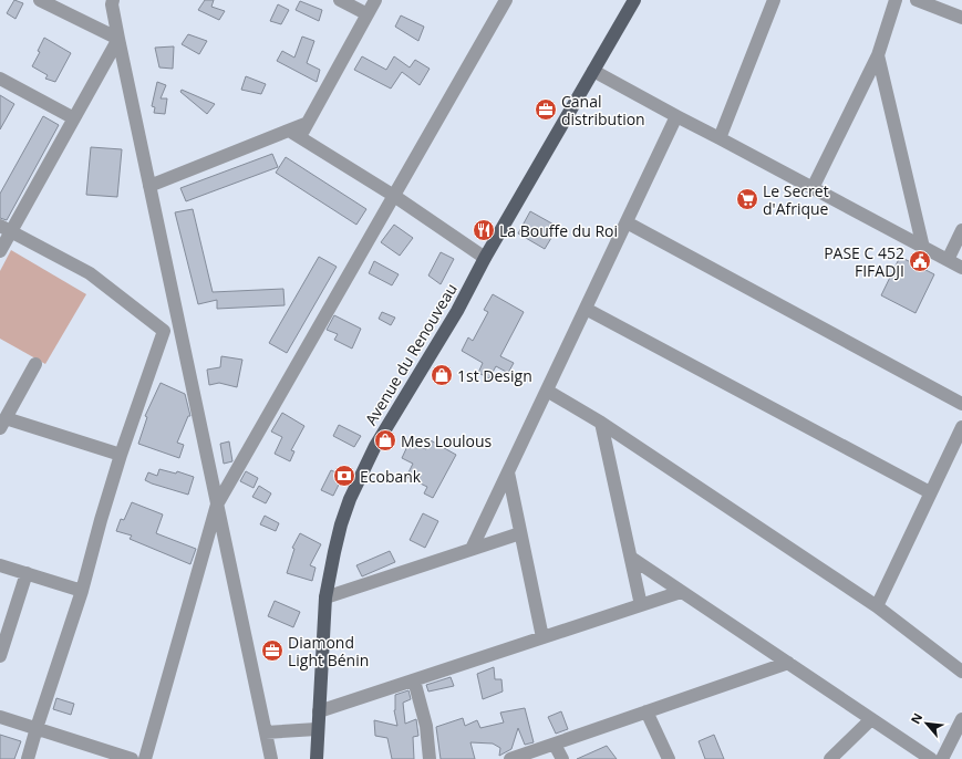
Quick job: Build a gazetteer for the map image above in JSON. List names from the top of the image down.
{
  "streets": {
    "main road": ["Avenue du Renouveau"]
  },
  "places": {
    "office": ["Canal distribution", "Diamond Light Bénin"],
    "supermarket": ["Le Secret d'Afrique"],
    "restaurant": ["La Bouffe du Roi"],
    "public building": ["PASE C 452 FIFADJI"],
    "shop": ["1st Design", "Mes Loulous"],
    "bank": ["Ecobank"]
  },
  "north": "top left"
}
